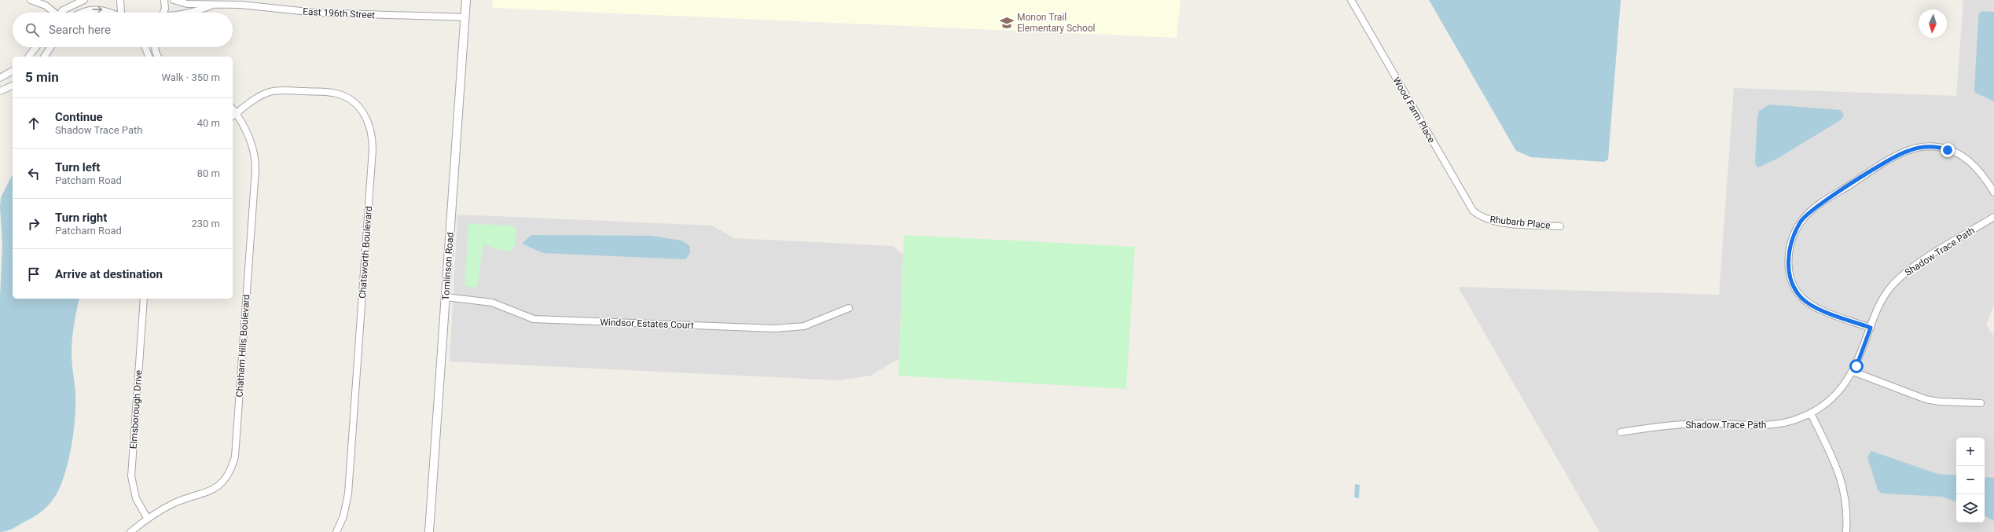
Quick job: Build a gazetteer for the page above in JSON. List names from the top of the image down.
{
  "streets": {
    "street": [
      "East 196th Street",
      "Wood Farm Place",
      "Rhubarb Place",
      "Shadow Trace Path",
      "Chatsworth Boulevard",
      "Tomlinson Road",
      "Windsor Estates Court",
      "Chatham Hills Boulevard",
      "Elmsborough Drive"
    ]
  },
  "crossings": [
    ["East 196th Street", "Tomlinson Road"],
    ["Wood Farm Place", "Rhubarb Place"],
    ["Chatsworth Boulevard", "Chatham Hills Boulevard"],
    ["Tomlinson Road", "Windsor Estates Court"],
    ["Chatham Hills Boulevard", "Elmsborough Drive"]
  ],
  "places": {
    "school or university": ["Monon Trail Elementary School"]
  },
  "north": "bottom",
  "page": {
    "search": "Search here",
    "heading": ["5 min", "Walk · 350 m"],
    "list": [
      ["Continue", "Shadow Trace Path", "40 m"],
      ["Turn left", "Patcham Road", "80 m"],
      ["Turn right", "Patcham Road", "230 m"],
      "Arrive at destination"
    ],
    "map_buttons": ["+", "−"]
  }
}
